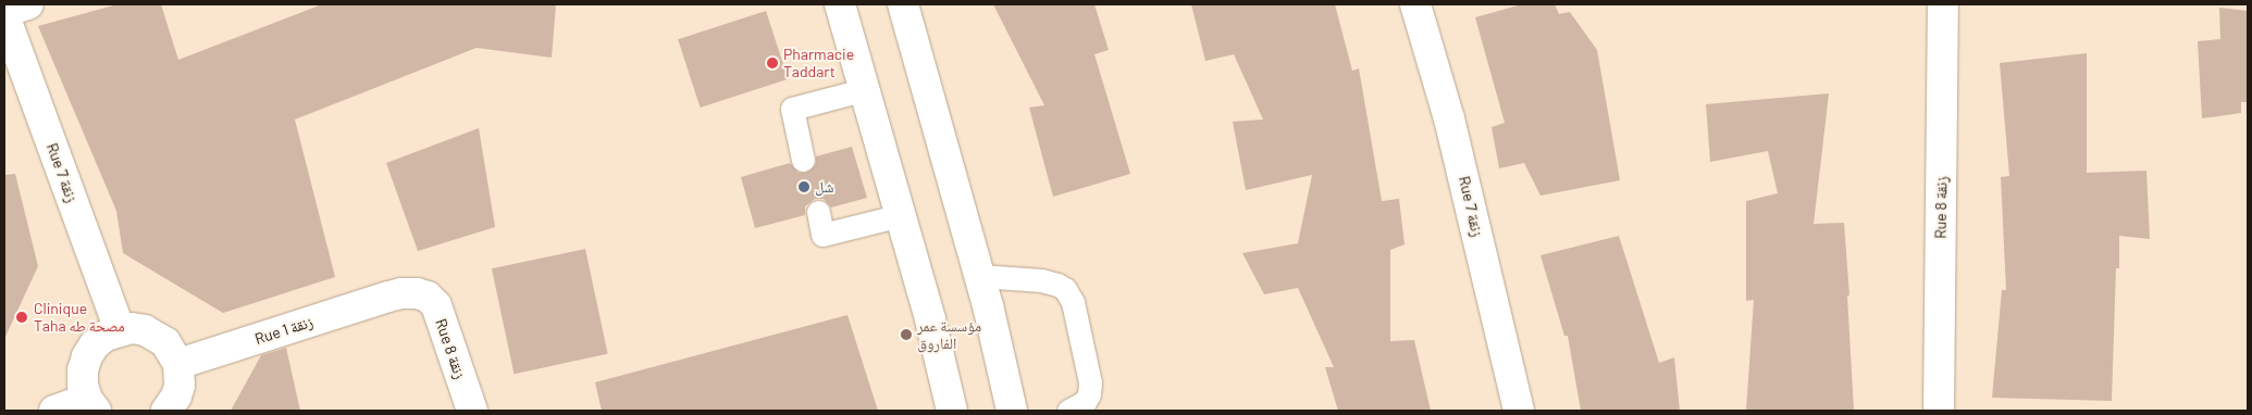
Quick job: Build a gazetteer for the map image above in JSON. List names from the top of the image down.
{
  "streets": {
    "street": ["Rue 7 زنقة", "Rue 8 زنقة", "Rue 1 زنقة"]
  },
  "crossings": [
    ["Rue 8 زنقة", "Rue 1 زنقة"]
  ],
  "places": [
    "Pharmacie Taddart",
    "شل",
    "Clinique Taha مصحة طه",
    "مؤسسة عمر الفاروق"
  ]
}
